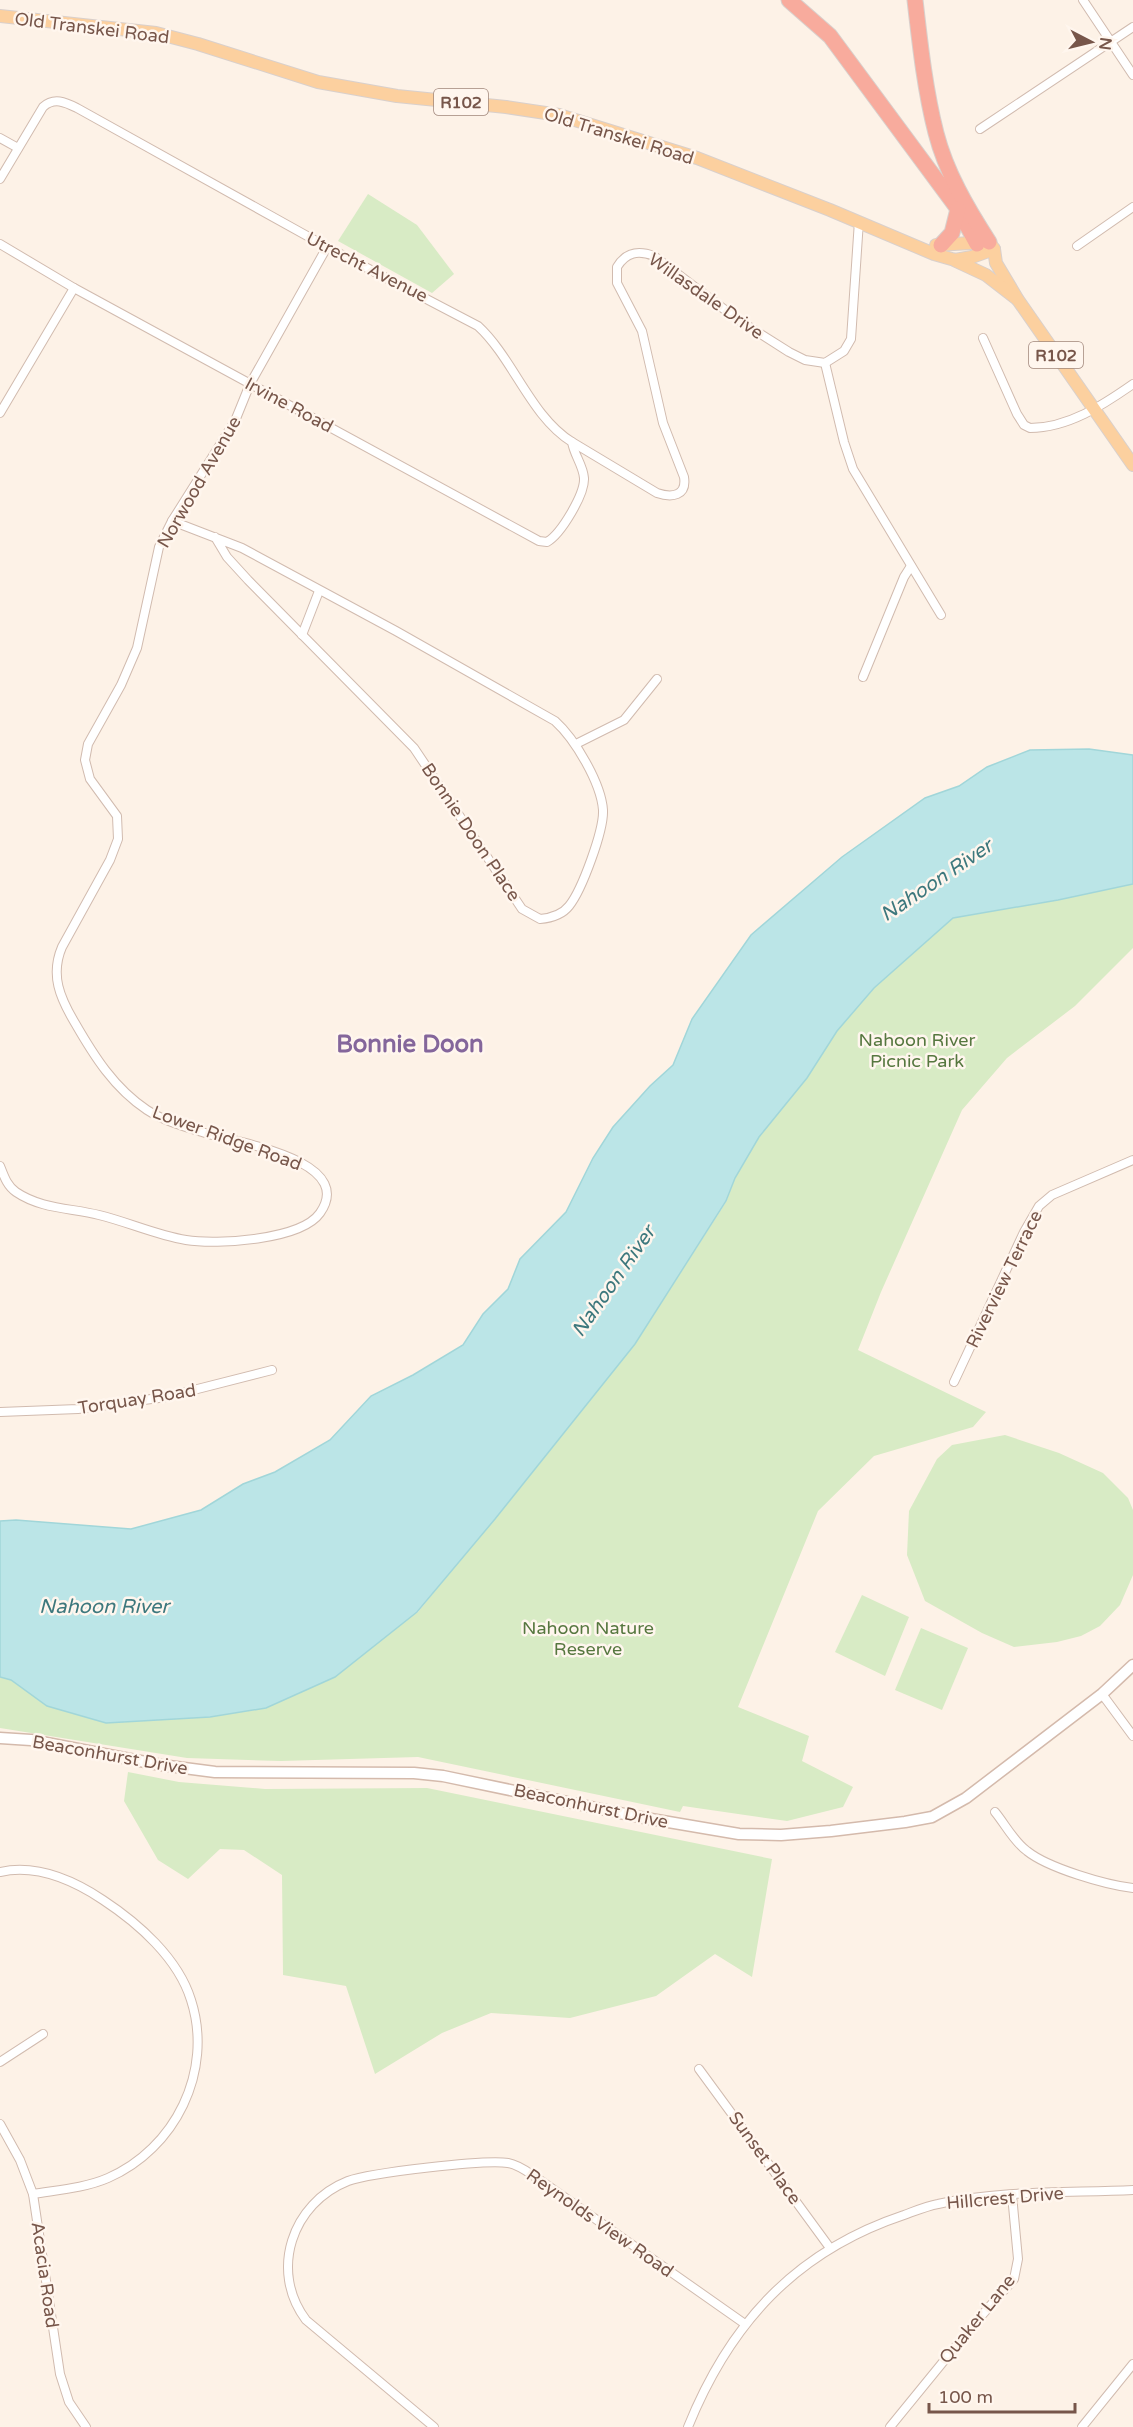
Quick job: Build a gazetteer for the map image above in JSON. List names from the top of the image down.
{
  "streets": {
    "main road": ["Old Transkei Road", "R102"],
    "street": [
      "Utrecht Avenue",
      "Willasdale Drive",
      "Irvine Road",
      "Norwood Avenue",
      "Bonnie Doon Place",
      "Lower Ridge Road",
      "Riverview Terrace",
      "Torquay Road",
      "Beaconhurst Drive",
      "Sunset Place",
      "Hillcrest Drive",
      "Reynolds View Road",
      "Acacia Road",
      "Quaker Lane"
    ]
  },
  "crossings": [
    ["Old Transkei Road", "R102"],
    ["Utrecht Avenue", "Willasdale Drive"],
    ["Utrecht Avenue", "Irvine Road"],
    ["Utrecht Avenue", "Norwood Avenue"],
    ["Willasdale Drive", "Irvine Road"],
    ["Irvine Road", "Norwood Avenue"],
    ["Norwood Avenue", "Bonnie Doon Place"],
    ["Norwood Avenue", "Lower Ridge Road"],
    ["Sunset Place", "Hillcrest Drive"],
    ["Hillcrest Drive", "Reynolds View Road"],
    ["Hillcrest Drive", "Quaker Lane"]
  ],
  "districts": ["Bonnie Doon"],
  "water": ["Nahoon River"],
  "parks": ["Nahoon River Picnic Park", "Nahoon Nature Reserve"],
  "scale_bar": "100 m",
  "north": "right"
}
